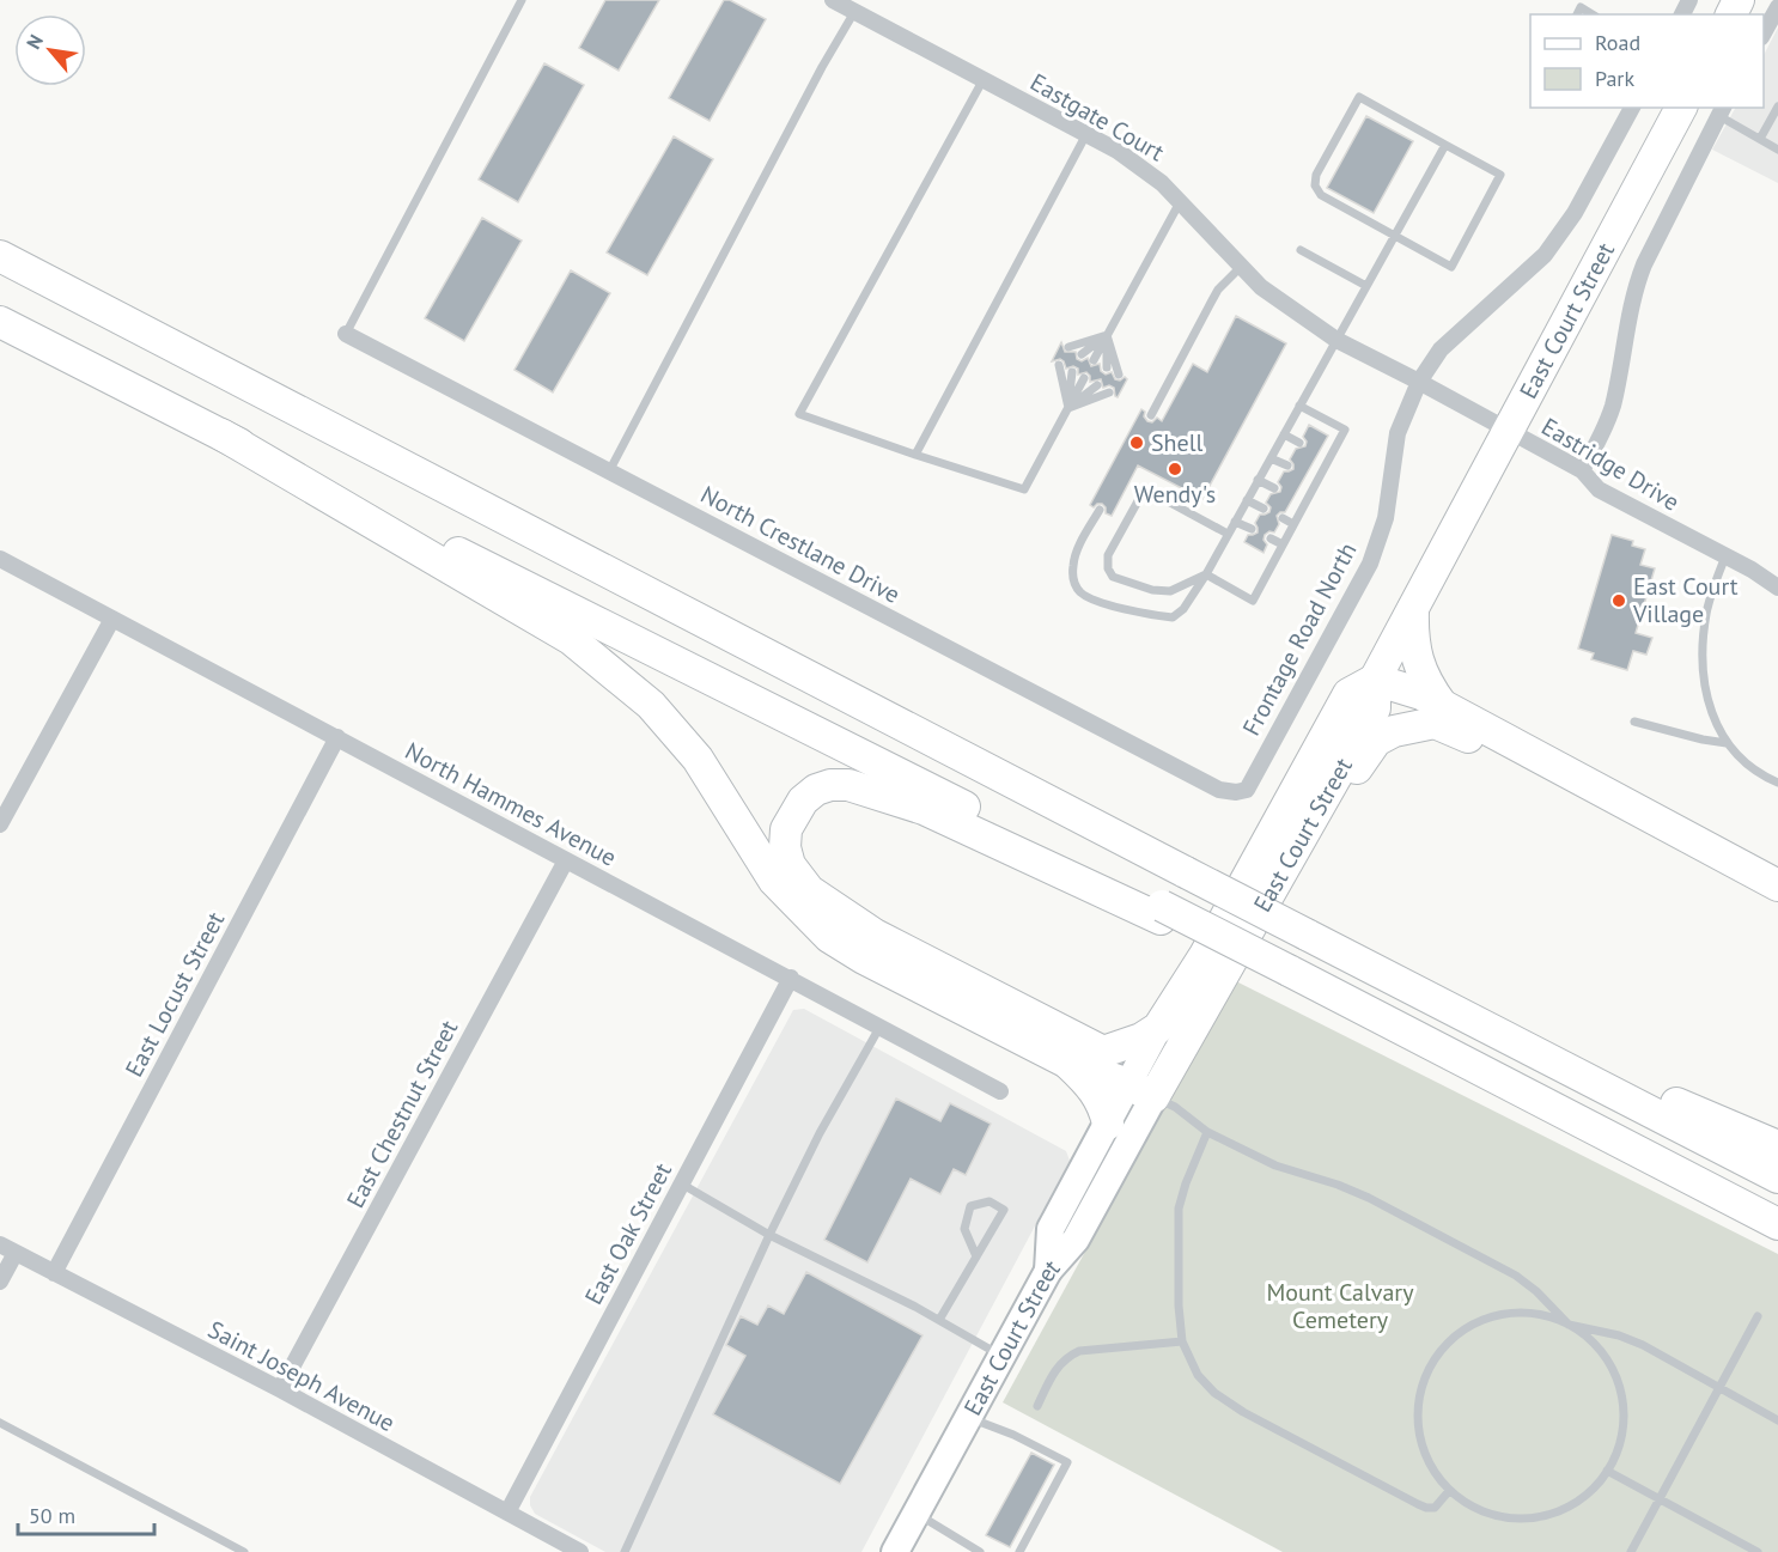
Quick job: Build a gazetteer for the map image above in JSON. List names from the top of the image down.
{
  "streets": {
    "highway": ["East Court Street"],
    "street": [
      "Eastgate Court",
      "Eastridge Drive",
      "North Crestlane Drive",
      "Frontage Road North",
      "North Hammes Avenue",
      "East Locust Street",
      "East Chestnut Street",
      "East Oak Street",
      "Saint Joseph Avenue"
    ]
  },
  "crossings": [
    ["Eastgate Court", "Eastridge Drive"],
    ["Eastgate Court", "Frontage Road North"],
    ["East Court Street", "Eastridge Drive"],
    ["Eastridge Drive", "Frontage Road North"],
    ["North Crestlane Drive", "Frontage Road North"],
    ["North Hammes Avenue", "East Locust Street"],
    ["North Hammes Avenue", "East Chestnut Street"],
    ["North Hammes Avenue", "East Oak Street"],
    ["East Locust Street", "Saint Joseph Avenue"],
    ["East Chestnut Street", "Saint Joseph Avenue"],
    ["East Oak Street", "Saint Joseph Avenue"]
  ],
  "parks": ["Mount Calvary Cemetery"],
  "places": ["Shell", "Wendy's", "East Court Village"],
  "legend": ["Road", "Park"],
  "scale_bar": "50 m",
  "north": "top left"
}
